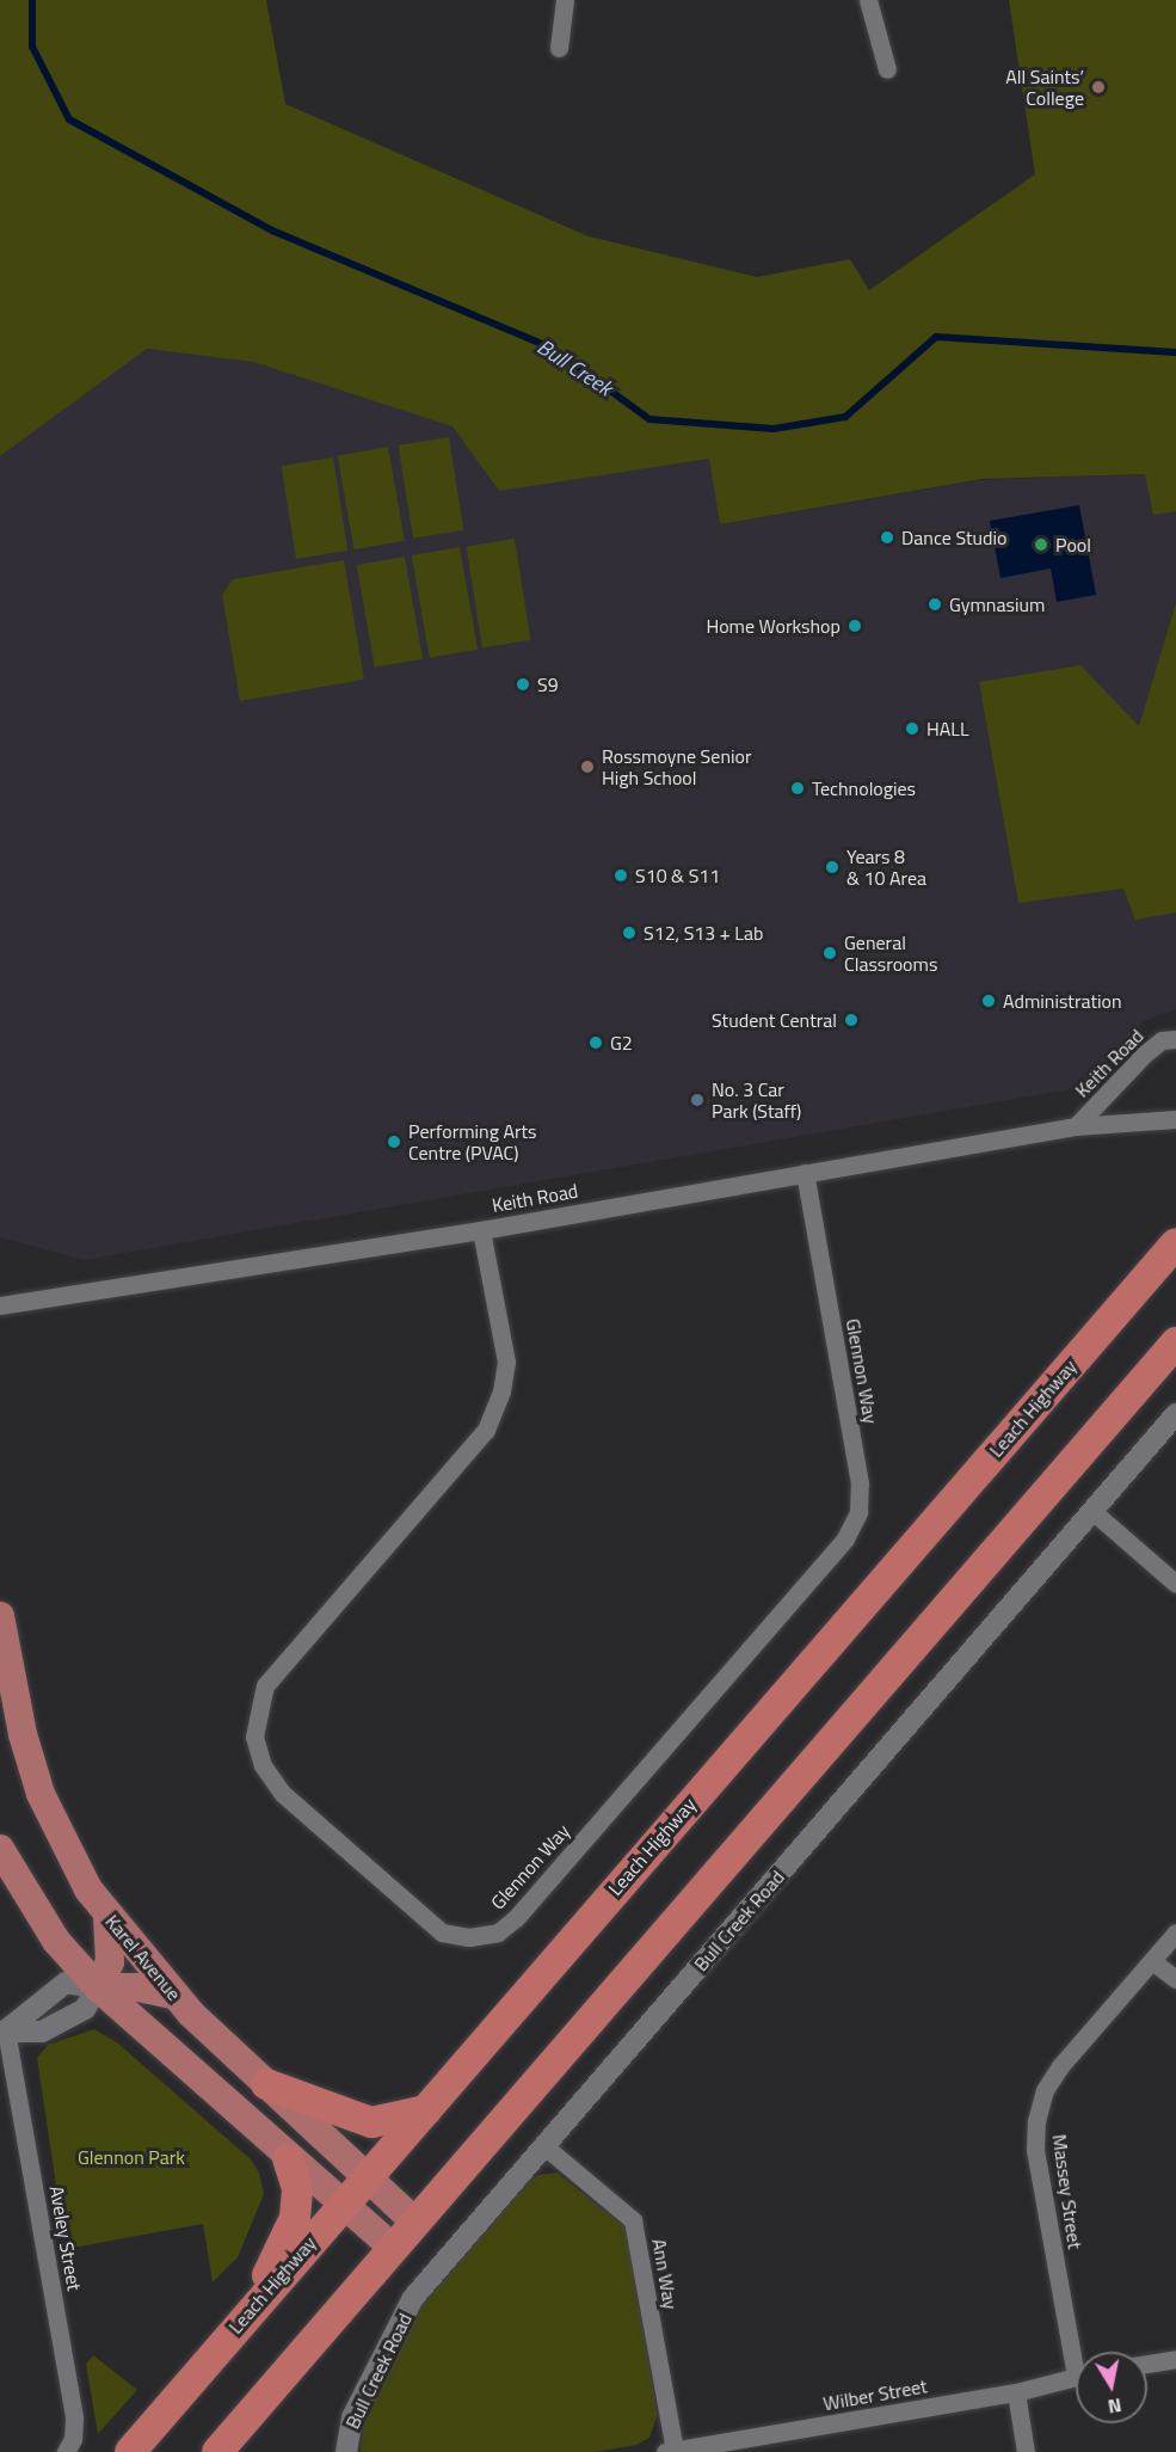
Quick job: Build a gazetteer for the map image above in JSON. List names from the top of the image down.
{
  "streets": {
    "highway": ["Leach Highway"],
    "main road": ["Karel Avenue"],
    "street": [
      "Keith Road",
      "Glennon Way",
      "Bull Creek Road",
      "Massey Street",
      "Aveley Street",
      "Ann Way",
      "Wilber Street"
    ]
  },
  "crossings": [
    ["Keith Road", "Glennon Way"],
    ["Leach Highway", "Karel Avenue"],
    ["Bull Creek Road", "Ann Way"],
    ["Ann Way", "Wilber Street"]
  ],
  "water": ["Bull Creek"],
  "parks": ["Glennon Park"],
  "places": [
    "All Saints’ College",
    "Dance Studio",
    "Pool",
    "Gymnasium",
    "Home Workshop",
    "S9",
    "HALL",
    "Rossmoyne Senior High School",
    "Technologies",
    "Years 8 & 10 Area",
    "S10 & S11",
    "S12, S13 + Lab",
    "General Classrooms",
    "Administration",
    "Student Central",
    "G2",
    "No. 3 Car Park (Staff)",
    "Performing Arts Centre (PVAC)"
  ],
  "north": "bottom"
}
